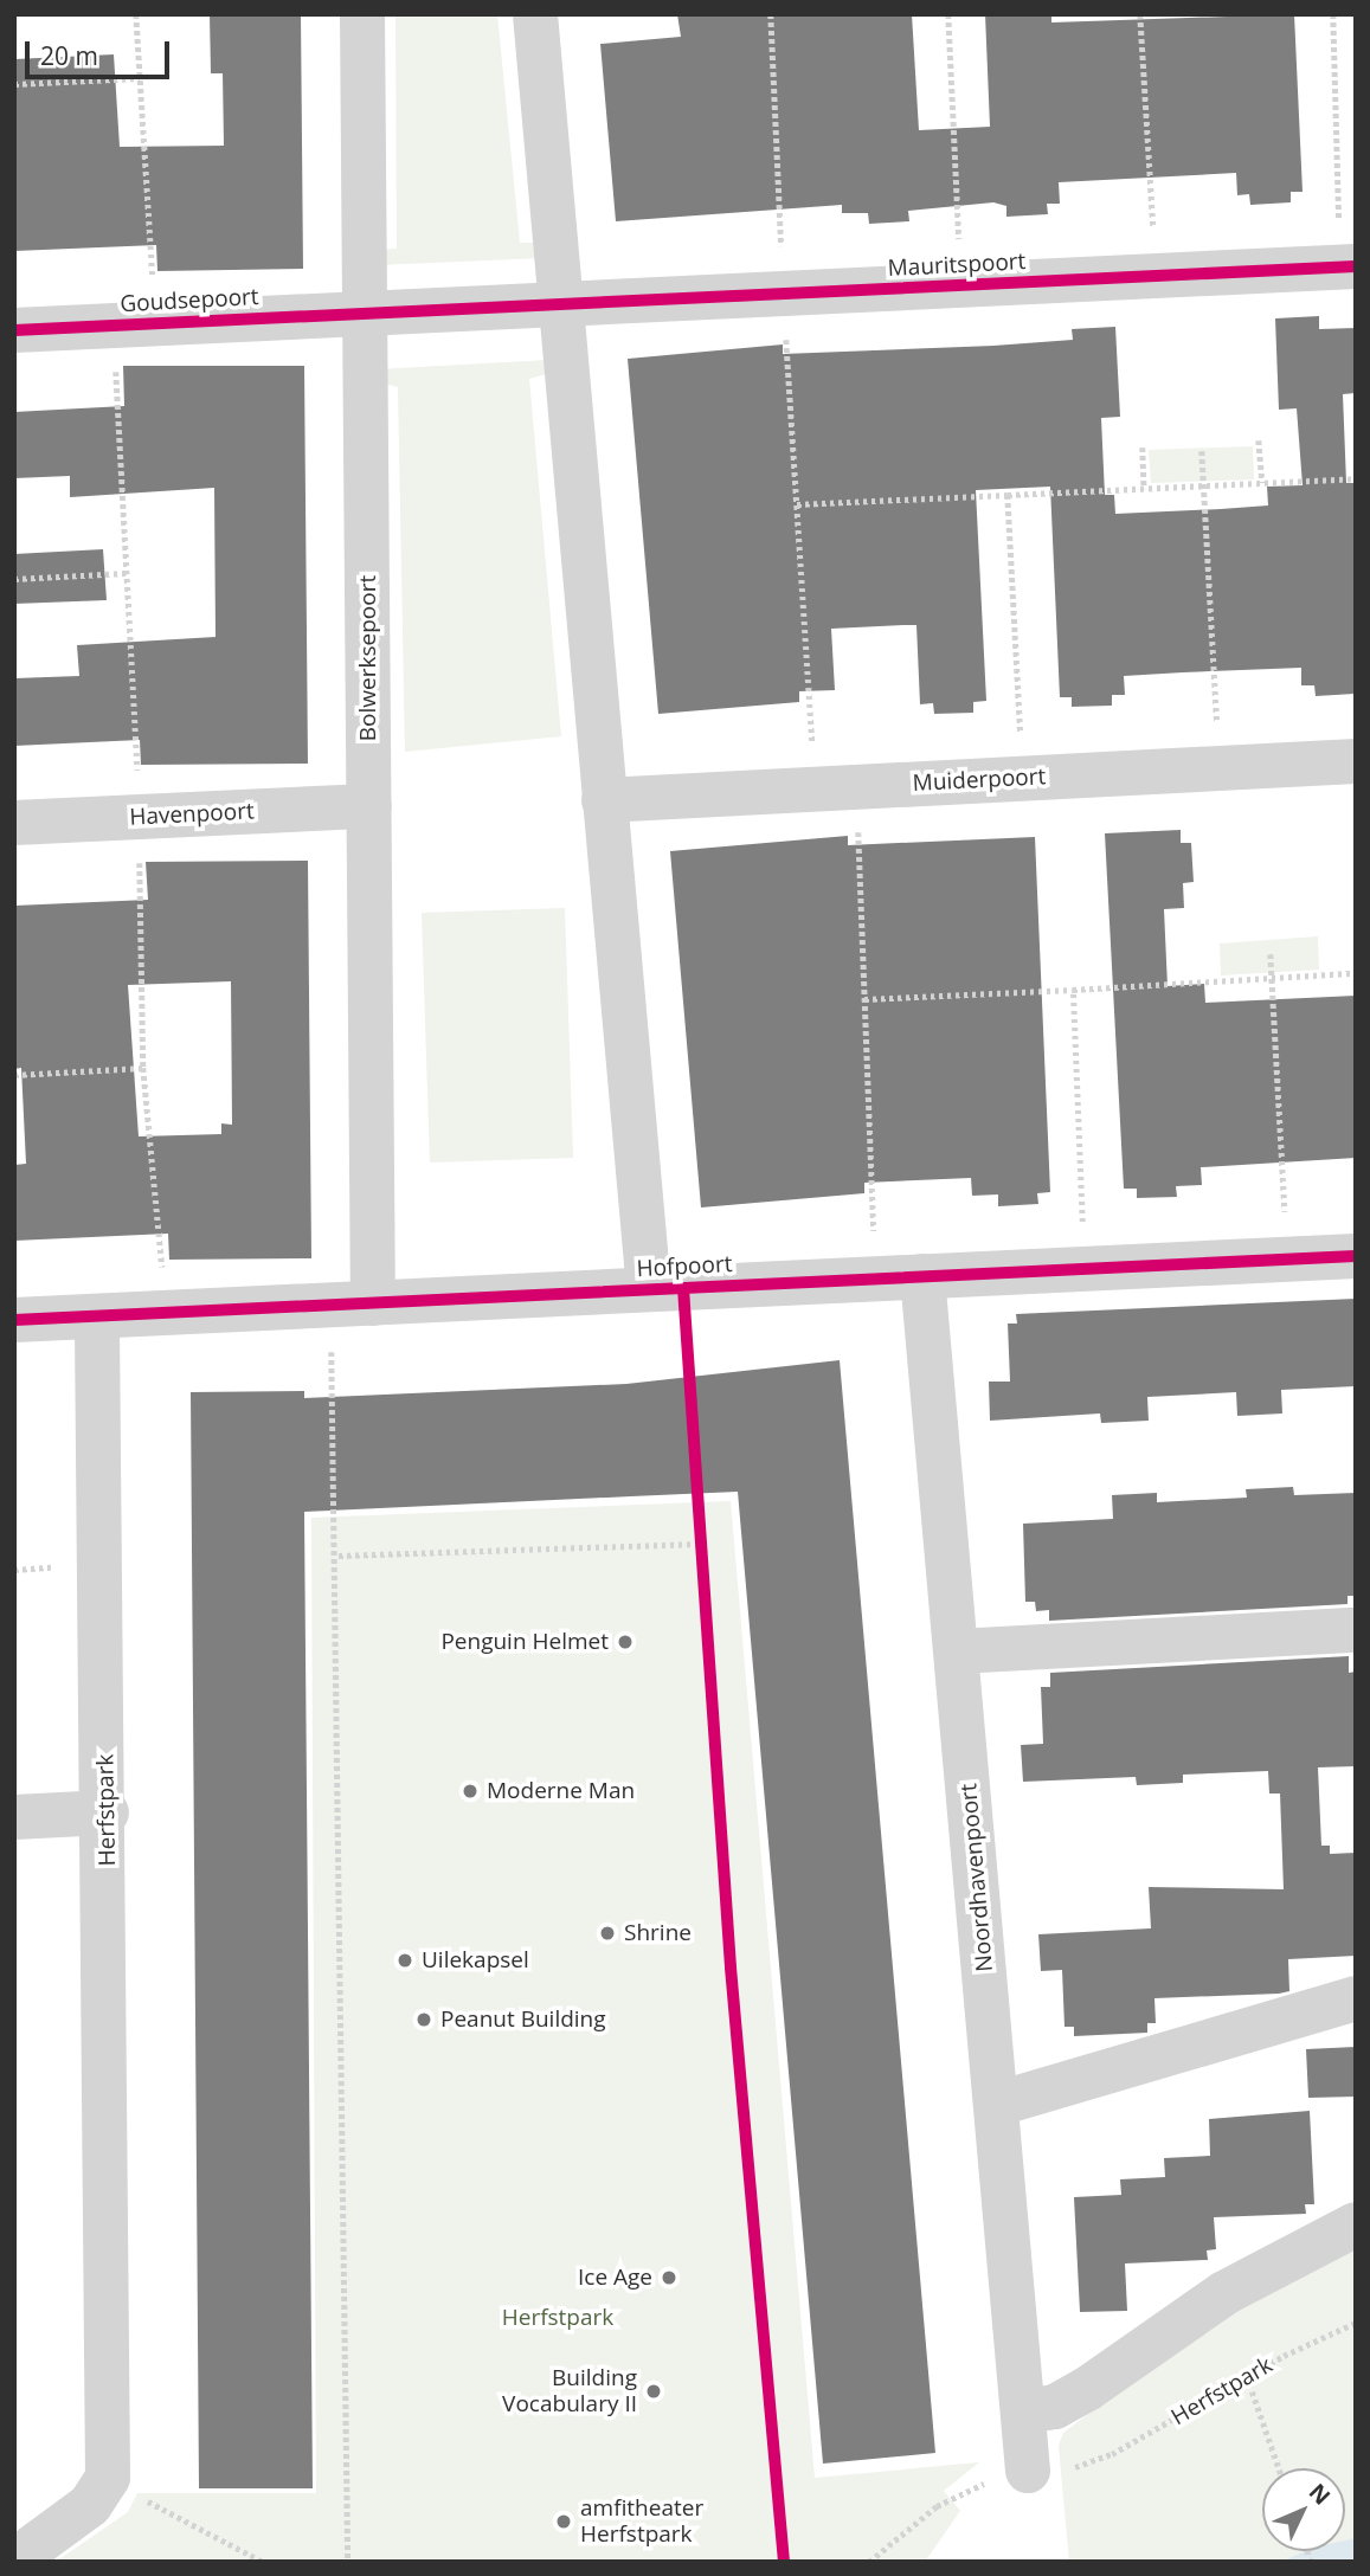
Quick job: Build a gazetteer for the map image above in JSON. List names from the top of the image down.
{
  "streets": {
    "street": [
      "Mauritspoort",
      "Goudsepoort",
      "Bolwerksepoort",
      "Muiderpoort",
      "Havenpoort",
      "Hofpoort",
      "Herfstpark",
      "Noordhavenpoort"
    ]
  },
  "crossings": [
    ["Mauritspoort", "Goudsepoort"],
    ["Goudsepoort", "Bolwerksepoort"],
    ["Bolwerksepoort", "Havenpoort"],
    ["Bolwerksepoort", "Hofpoort"],
    ["Hofpoort", "Herfstpark"],
    ["Hofpoort", "Noordhavenpoort"],
    ["Herfstpark", "Noordhavenpoort"]
  ],
  "parks": ["Herfstpark"],
  "places": [
    "Penguin Helmet",
    "Moderne Man",
    "Shrine",
    "Uilekapsel",
    "Peanut Building",
    "Ice Age",
    "Building Vocabulary II",
    "amfitheater Herfstpark"
  ],
  "scale_bar": "20 m",
  "north": "top right"
}
